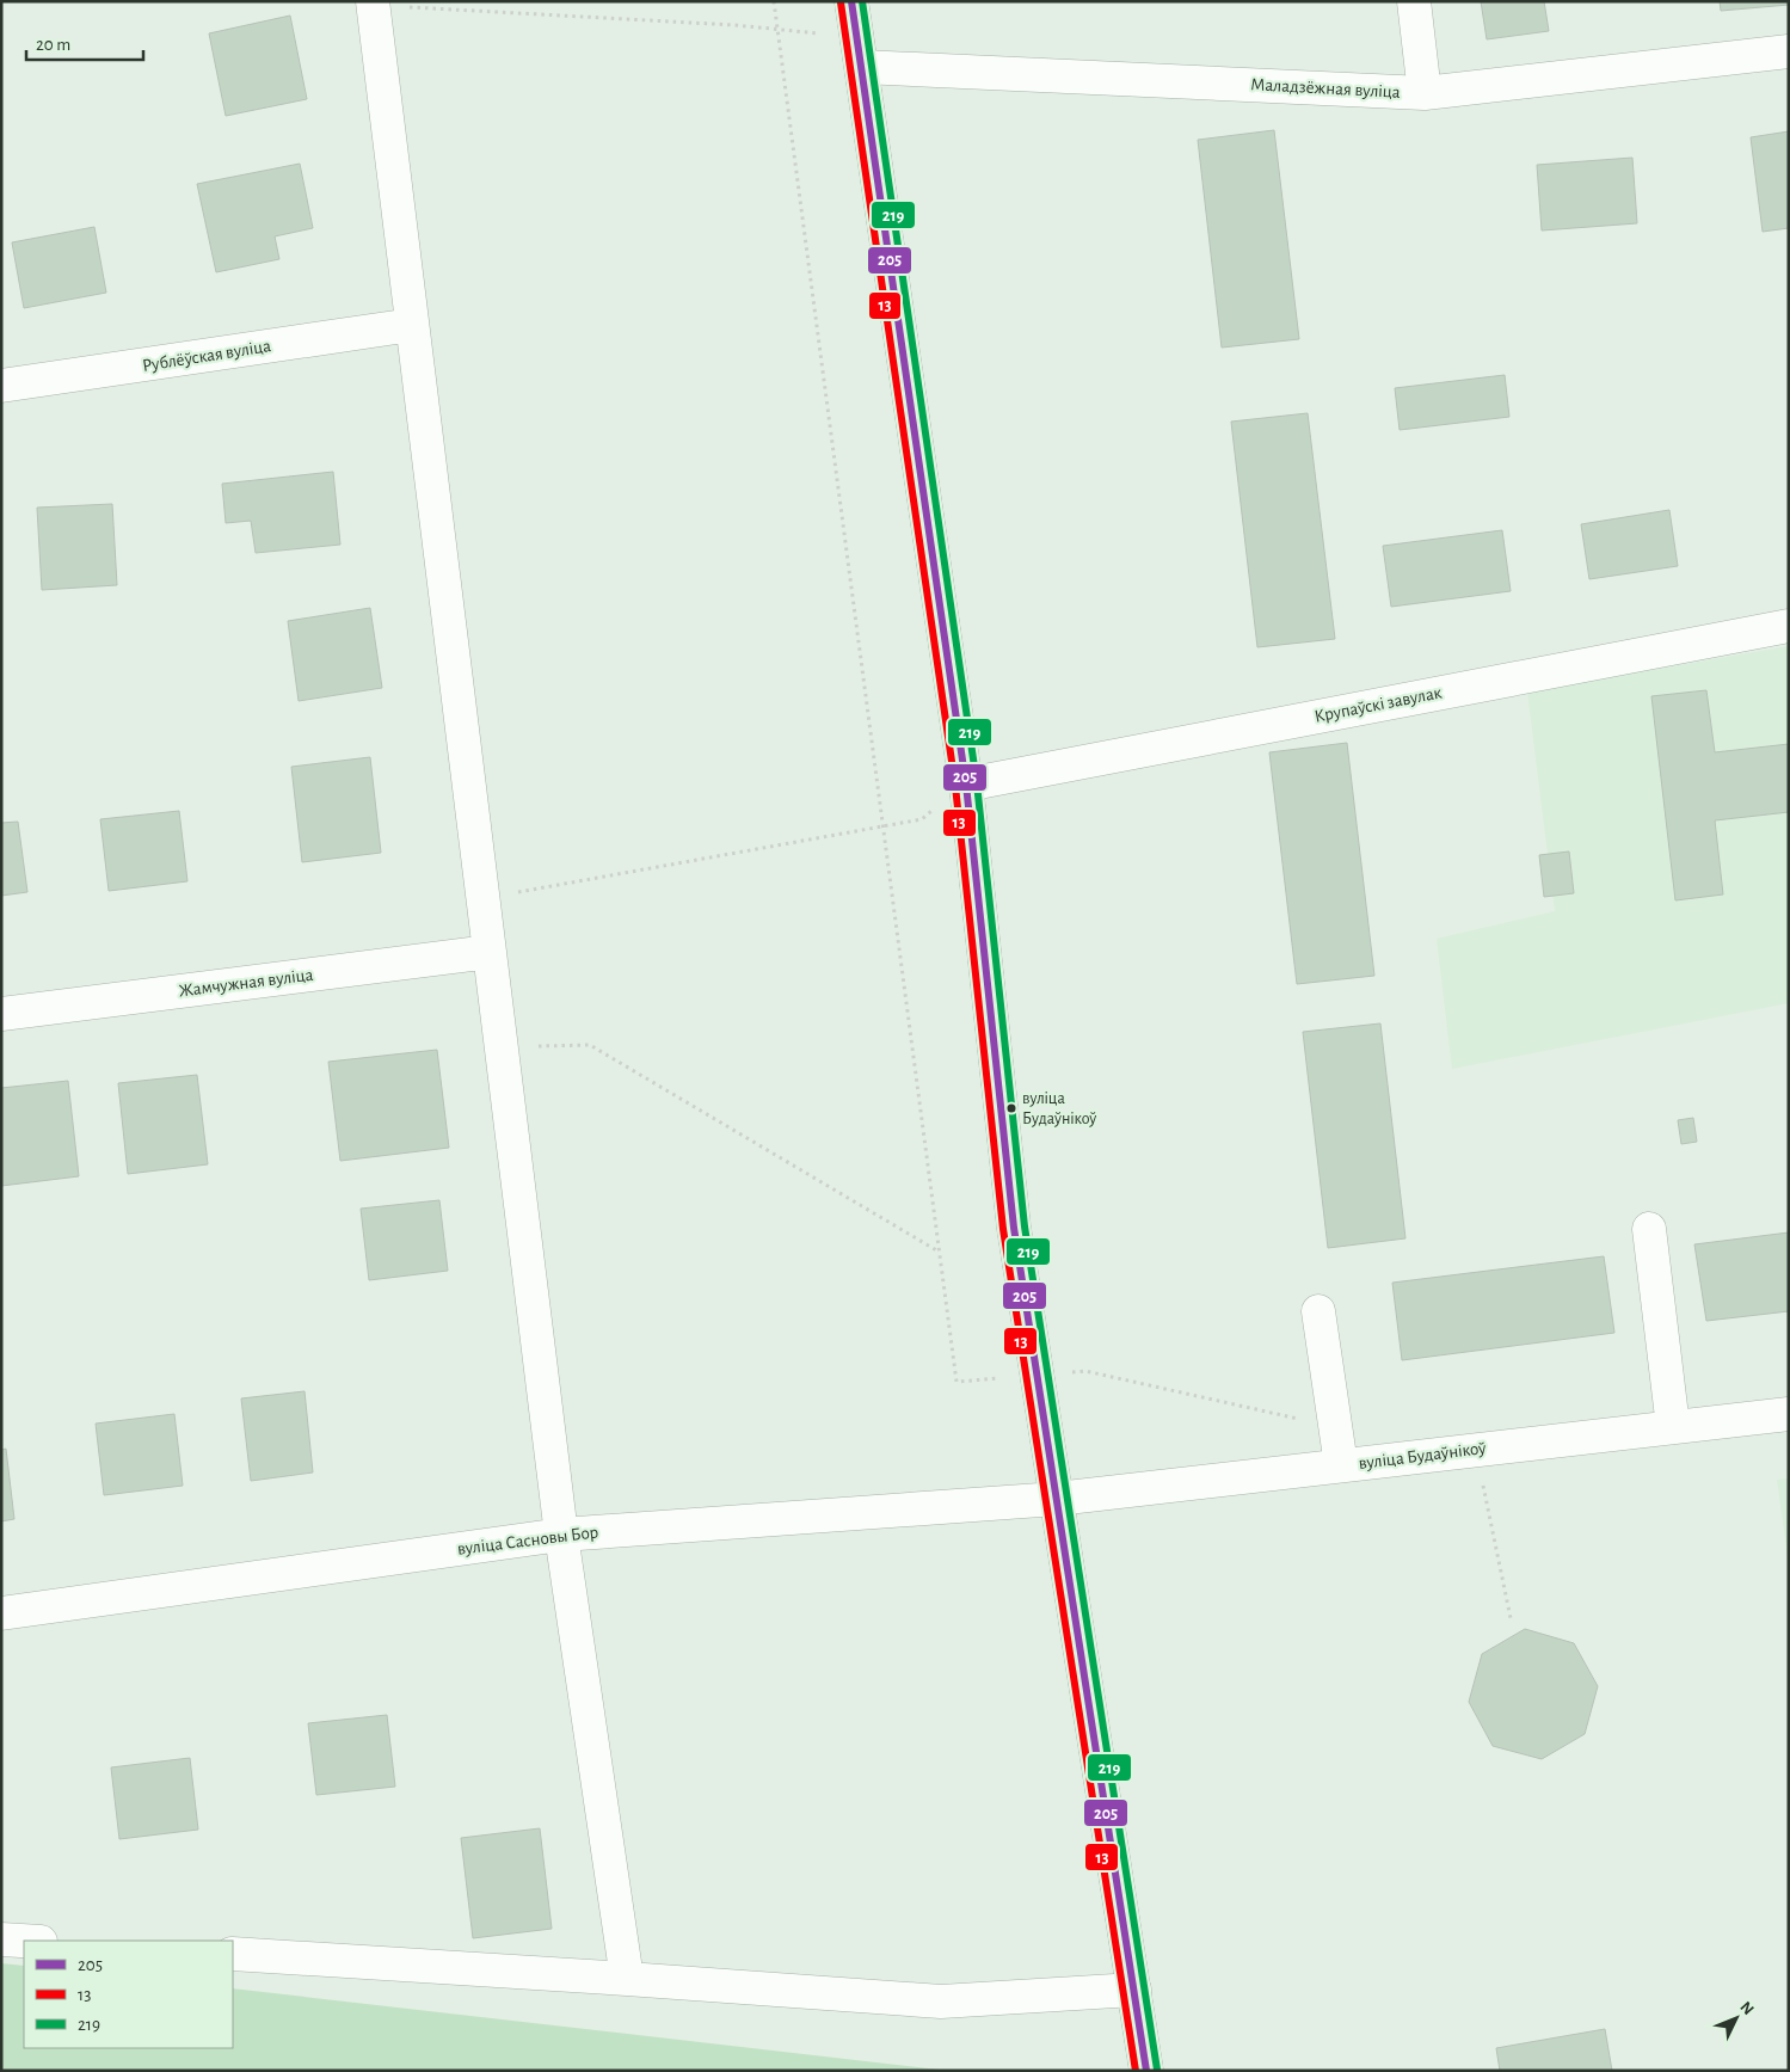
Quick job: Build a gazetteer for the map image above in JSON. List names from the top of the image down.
{
  "streets": {
    "street": [
      "Маладзёжная вуліца",
      "Рублёўская вуліца",
      "Крупаўскі завулак",
      "Жамчужная вуліца",
      "вуліца Будаўнікоў",
      "вуліца Сасновы Бор"
    ]
  },
  "crossings": [
    ["вуліца Будаўнікоў", "вуліца Сасновы Бор"]
  ],
  "places": ["вуліца Будаўнікоў"],
  "lines": ["transit line 205", "transit line 219", "transit line 13"],
  "legend": ["205", "13", "219"],
  "scale_bar": "20 m",
  "north": "top right"
}
